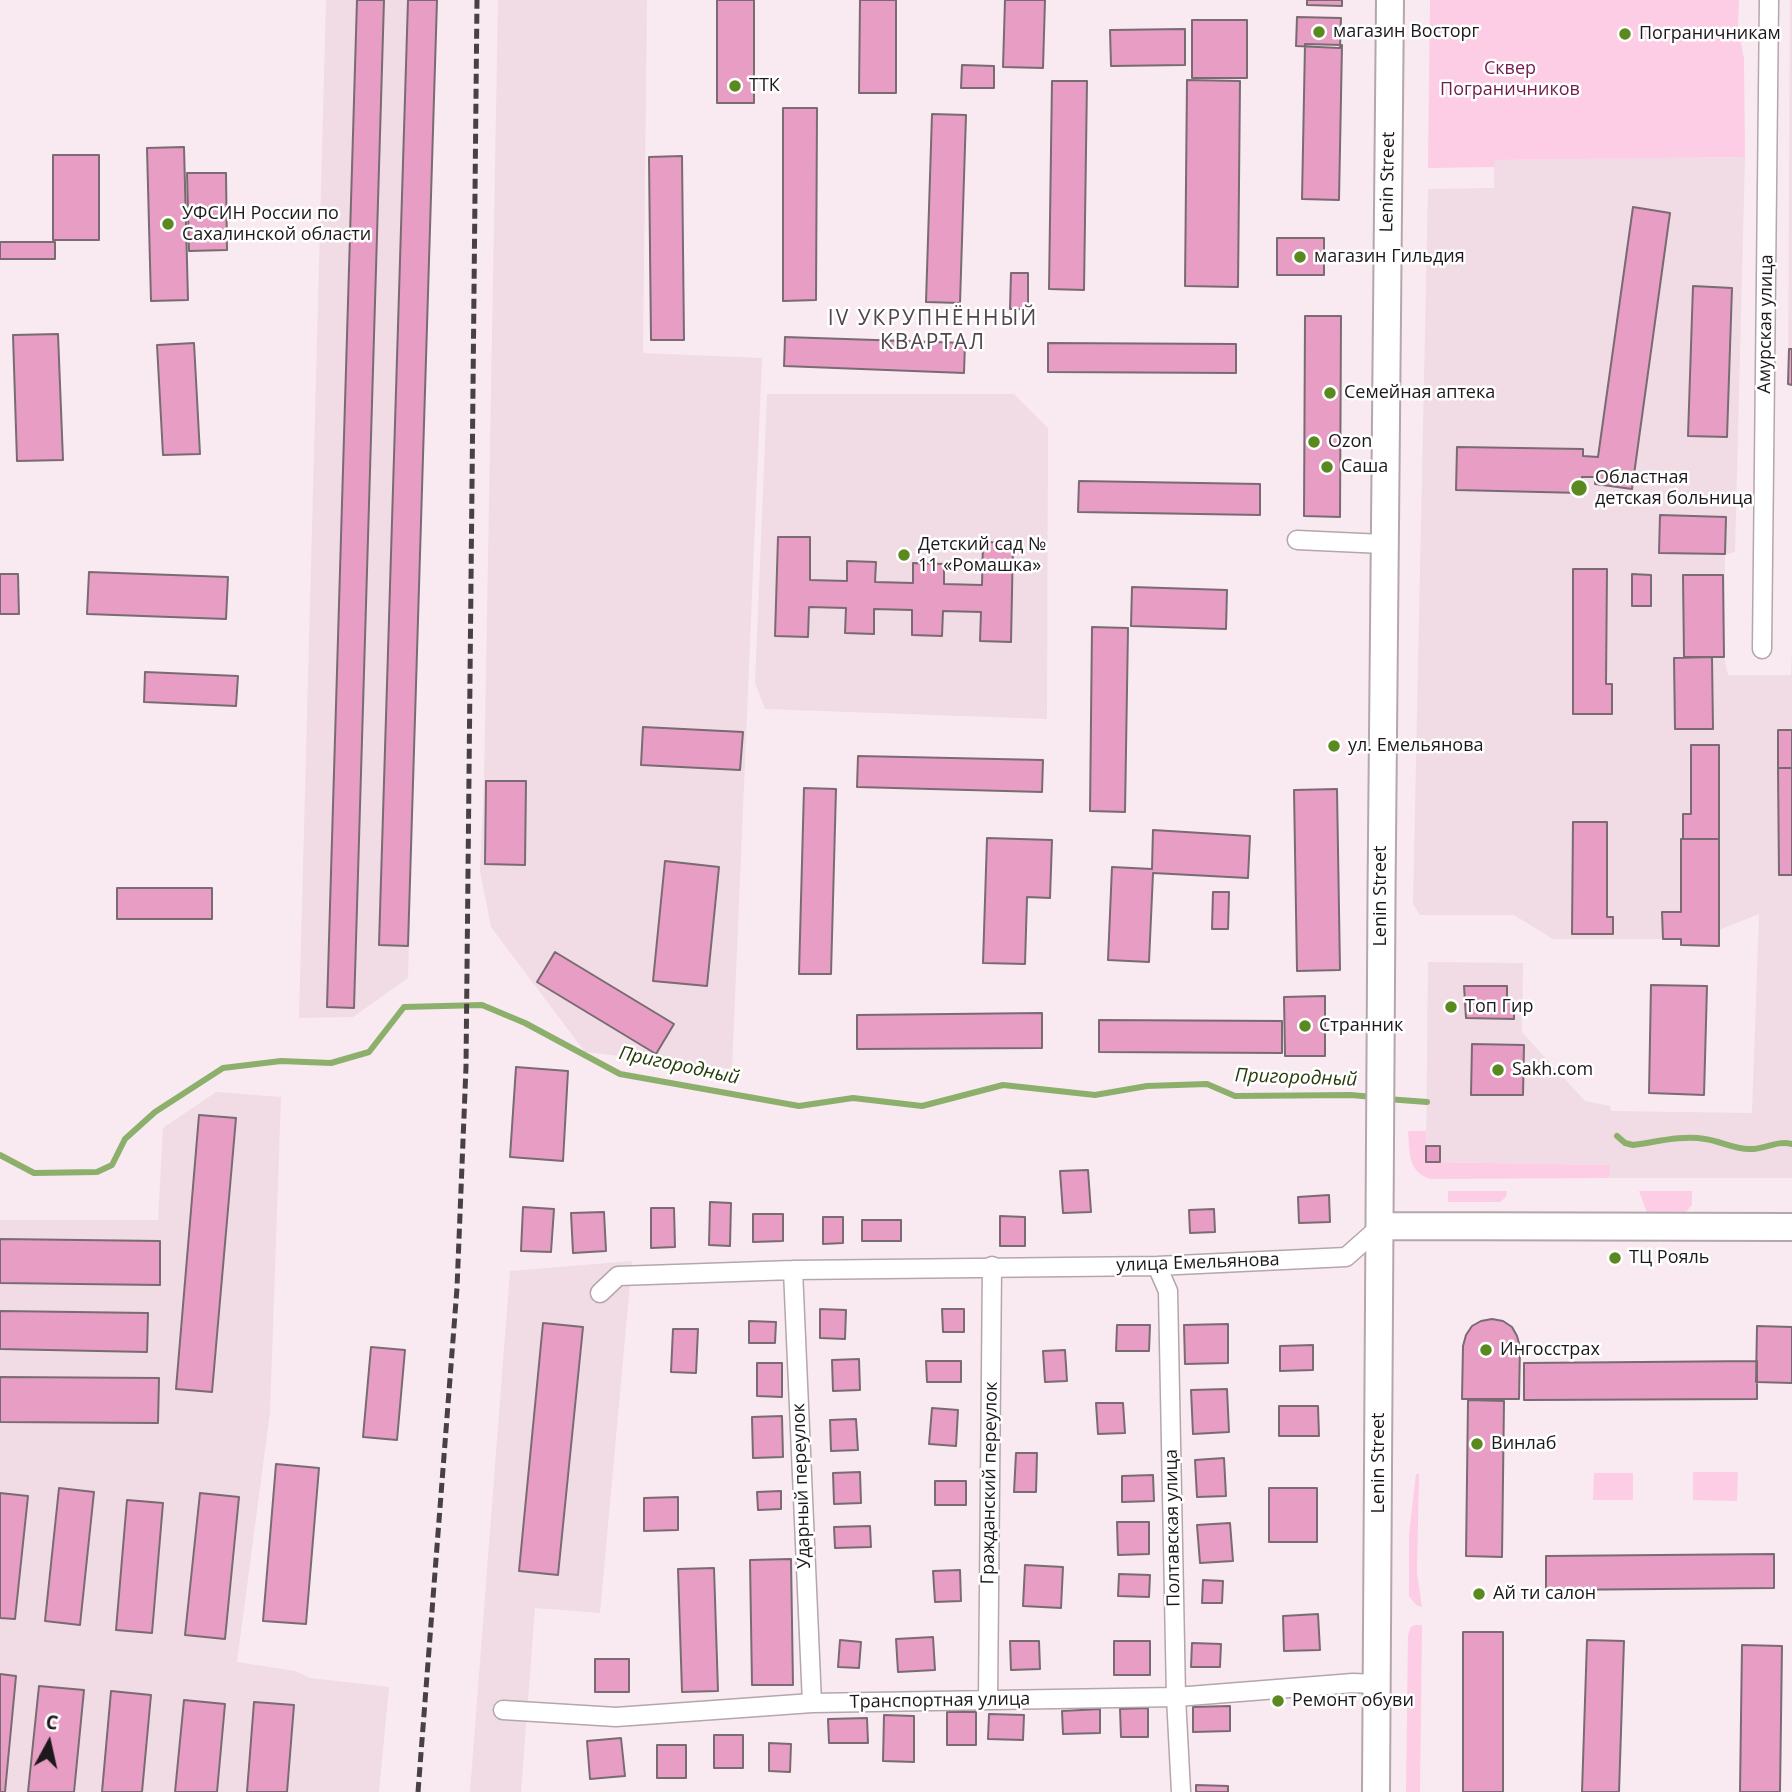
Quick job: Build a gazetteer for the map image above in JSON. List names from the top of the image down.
{
  "streets": {
    "main road": ["Lenin Street"],
    "street": [
      "Амурская улица",
      "улица Емельянова",
      "Гражданский переулок",
      "Ударный переулок",
      "Полтавская улица",
      "Транспортная улица"
    ]
  },
  "crossings": [
    ["Lenin Street", "улица Емельянова"],
    ["Lenin Street", "Транспортная улица"],
    ["улица Емельянова", "Гражданский переулок"],
    ["улица Емельянова", "Ударный переулок"],
    ["улица Емельянова", "Полтавская улица"],
    ["Гражданский переулок", "Транспортная улица"],
    ["Ударный переулок", "Транспортная улица"],
    ["Полтавская улица", "Транспортная улица"]
  ],
  "districts": ["IV УКРУПНЁННЫЙ КВАРТАЛ"],
  "water": ["Пригородный"],
  "parks": ["Сквер Пограничников"],
  "places": [
    "магазин Восторг",
    "Пограничникам",
    "ТТК",
    "УФСИН России по Сахалинской области",
    "магазин Гильдия",
    "Семейная аптека",
    "Ozon",
    "Саша",
    "Областная детская больница",
    "Детский сад № 11 «Ромашка»",
    "ул. Емельянова",
    "Топ Гир",
    "Странник",
    "Sakh.com",
    "ТЦ Рояль",
    "Ингосстрах",
    "Винлаб",
    "Ай ти салон",
    "Ремонт обуви"
  ],
  "north": "top"
}
